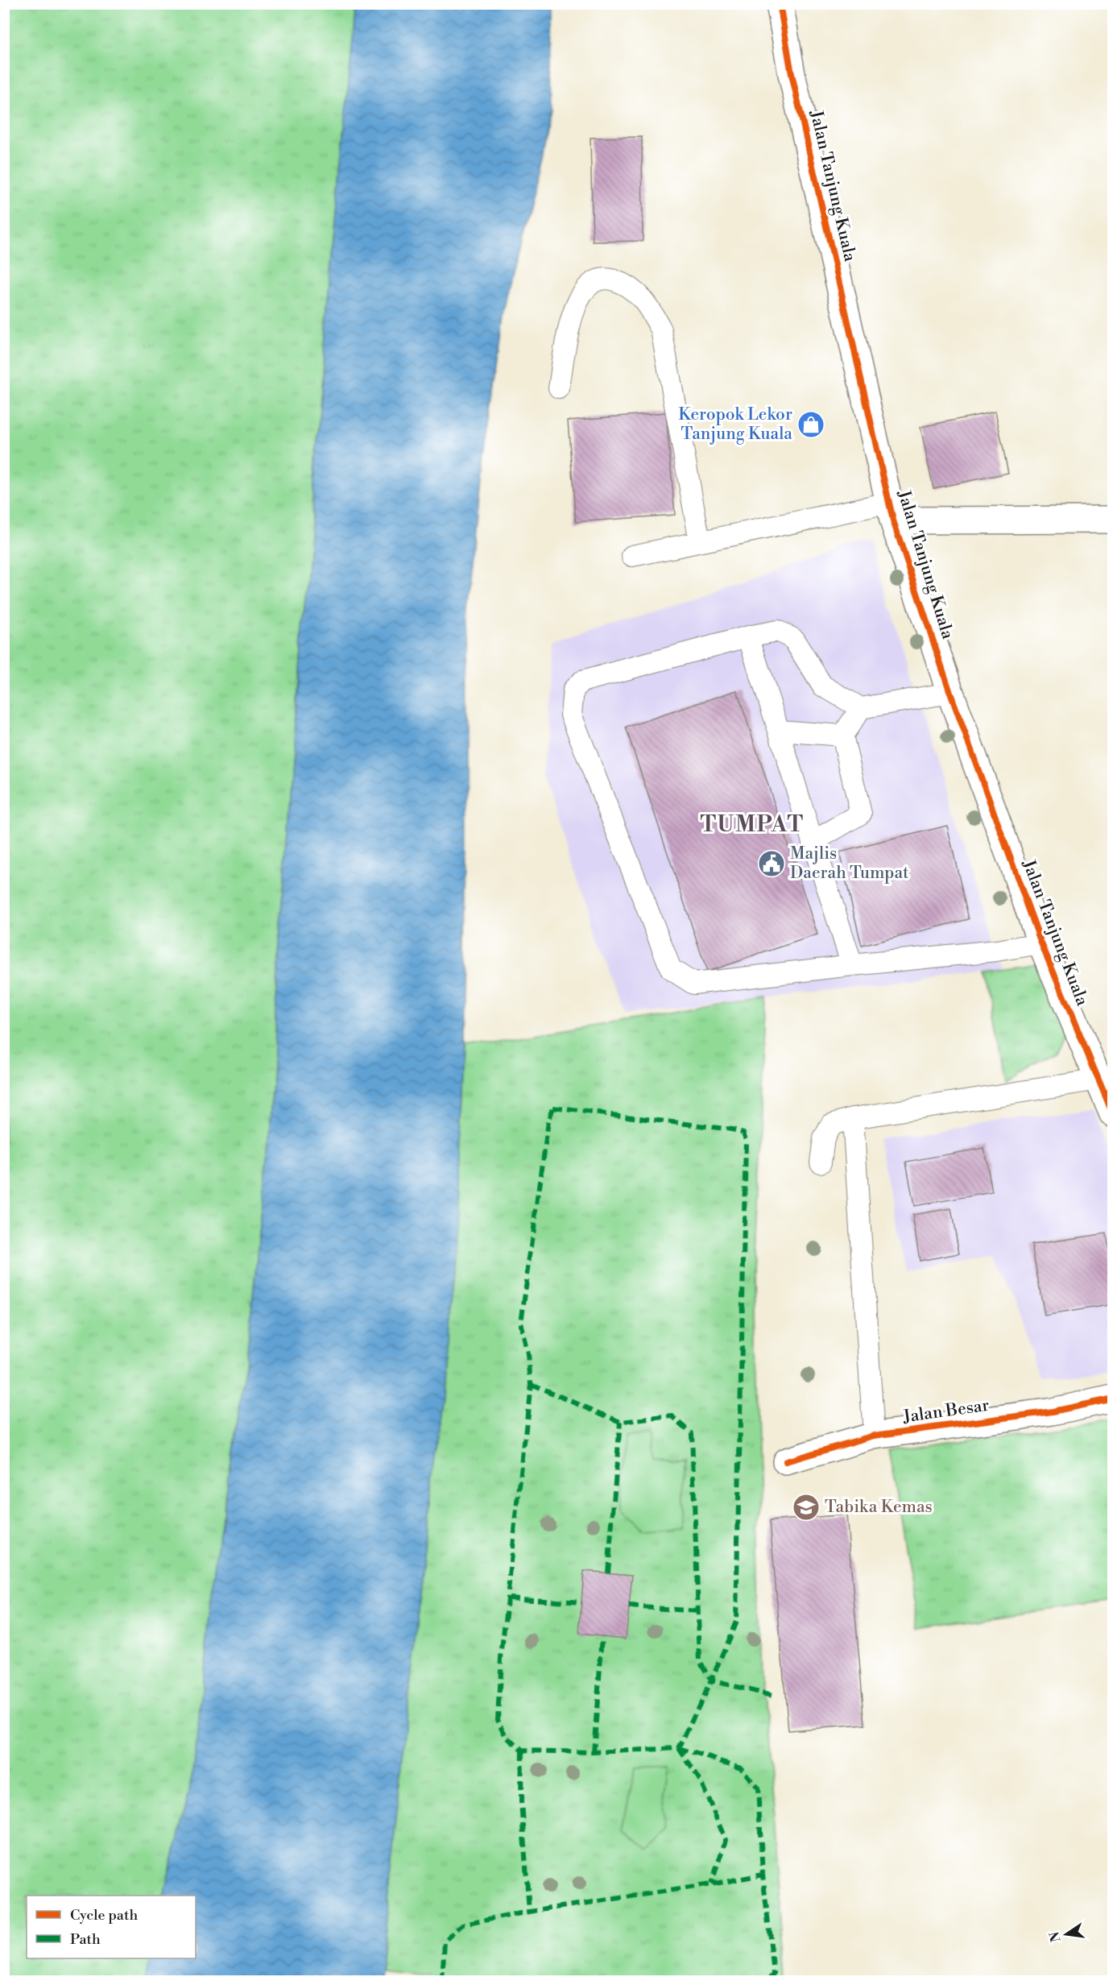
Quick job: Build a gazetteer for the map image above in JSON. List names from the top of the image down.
{
  "streets": {
    "street": ["Jalan Tanjung Kuala", "Jalan Besar"]
  },
  "districts": ["TUMPAT"],
  "places": {
    "shop": ["Keropok Lekor Tanjung Kuala"],
    "public building": ["Majlis Daerah Tumpat"],
    "school or university": ["Tabika Kemas"]
  },
  "legend": ["Cycle path", "Path"],
  "north": "left"
}
